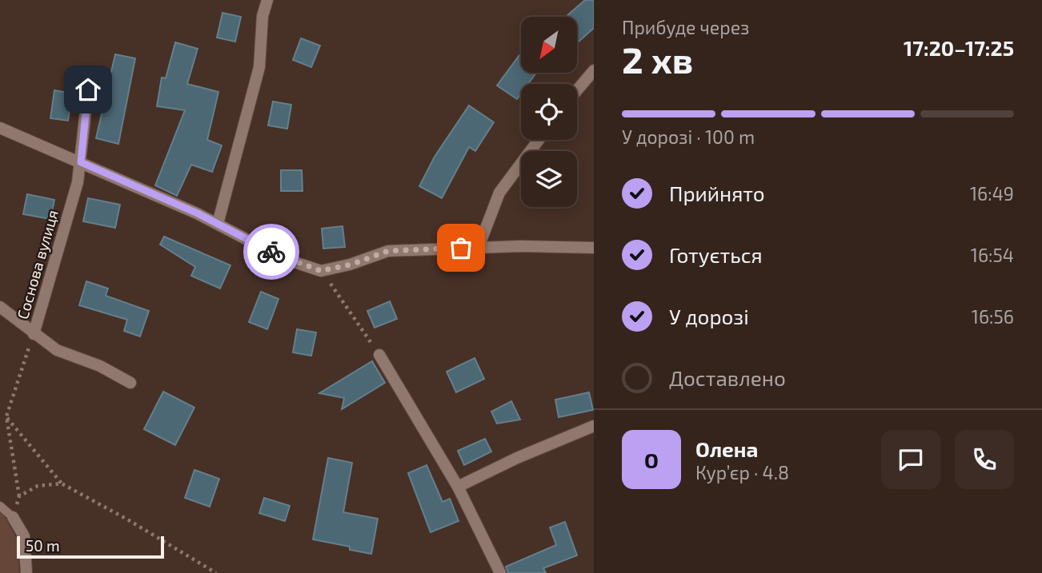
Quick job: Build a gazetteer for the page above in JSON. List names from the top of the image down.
{
  "streets": {
    "street": ["Соснова вулиця"]
  },
  "scale_bar": "50 m",
  "north": "bottom left",
  "page": {
    "heading": ["2 хв", "Прибуде через", "17:20–17:25"],
    "panel": ["Олена", "Кур’єр · 4.8"],
    "bar": "У дорозі · 100 m",
    "list": [
      ["Прийнято", "16:49"],
      ["Готується", "16:54"],
      ["У дорозі", "16:56"],
      "Доставлено"
    ],
    "round": "О",
    "scale": "50 m"
  }
}
